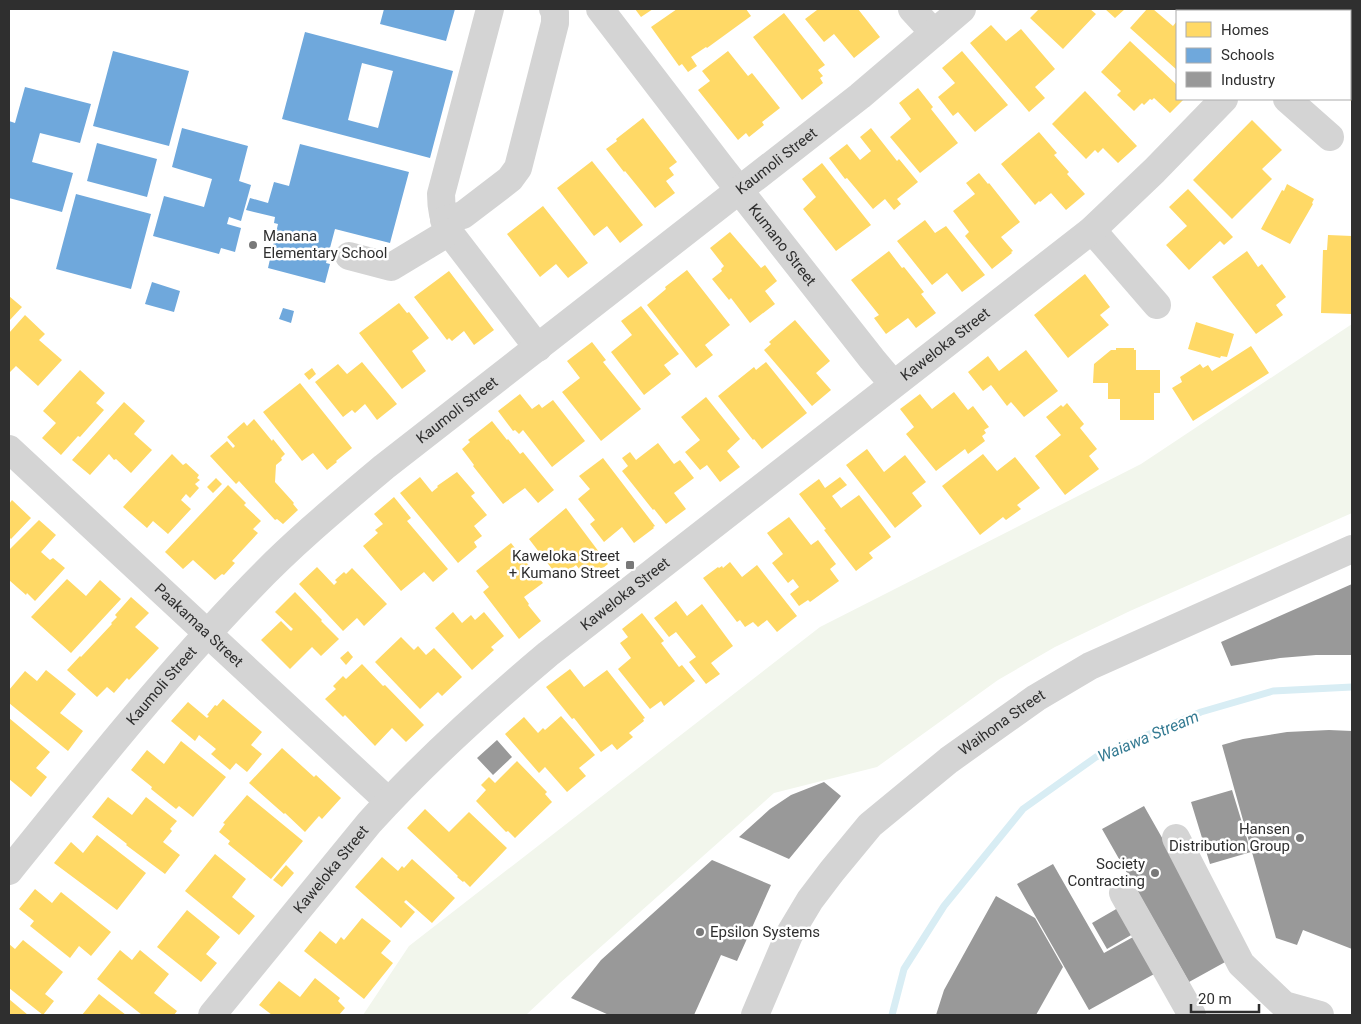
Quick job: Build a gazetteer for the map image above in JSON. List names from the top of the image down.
{
  "streets": {
    "street": [
      "Kaumoli Street",
      "Kumano Street",
      "Kaweloka Street",
      "Paakamaa Street",
      "Waihona Street"
    ]
  },
  "crossings": [
    ["Kaumoli Street", "Kumano Street"],
    ["Kaumoli Street", "Paakamaa Street"],
    ["Kumano Street", "Kaweloka Street"],
    ["Kaweloka Street", "Paakamaa Street"]
  ],
  "water": ["Waiawa Stream"],
  "places": {
    "other": [
      "Manana Elementary School",
      "Hansen Distribution Group",
      "Society Contracting",
      "Epsilon Systems"
    ],
    "transit": ["Kaweloka Street + Kumano Street"]
  },
  "legend": ["Homes", "Schools", "Industry"],
  "scale_bar": "20 m"
}
